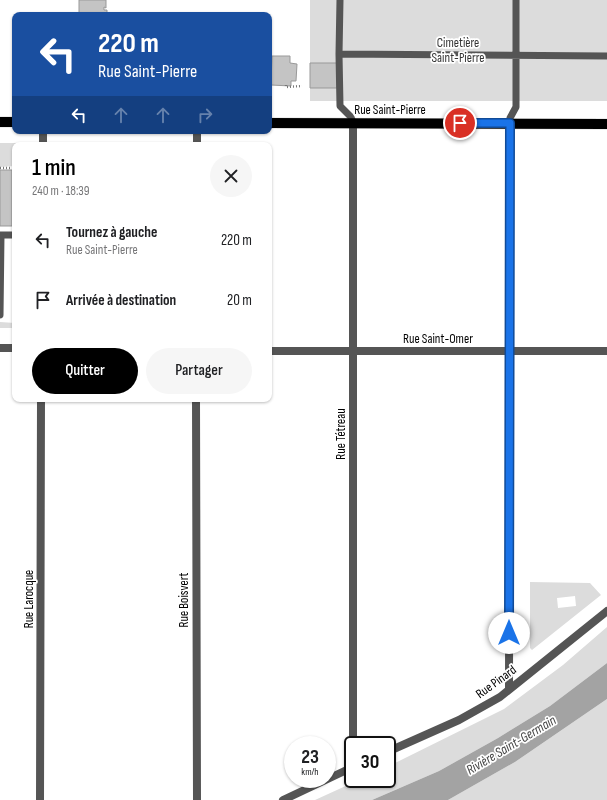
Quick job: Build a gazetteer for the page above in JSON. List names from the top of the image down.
{
  "streets": {
    "main road": ["Rue Saint-Pierre"],
    "street": [
      "Rue Saint-Omer",
      "Rue Tétreau",
      "Rue Larocque",
      "Rue Boisvert",
      "Rue Pinard"
    ]
  },
  "crossings": [
    ["Rue Saint-Pierre", "Rue Tétreau"],
    ["Rue Saint-Omer", "Rue Tétreau"]
  ],
  "water": ["Rivière Saint-Germain"],
  "parks": ["Cimetière Saint-Pierre"],
  "page": {
    "turn": ["220 m", "Rue Saint-Pierre"],
    "heading": ["1 min", "240 m · 18:39"],
    "list": [
      {
        "name": "Tournez à gauche",
        "note": "Rue Saint-Pierre",
        "value": "220 m"
      },
      {
        "name": "Arrivée à destination",
        "value": "20 m"
      }
    ],
    "buttons": ["Quitter", "Partager"],
    "speed": "23 km/h",
    "limit": "30"
  }
}
